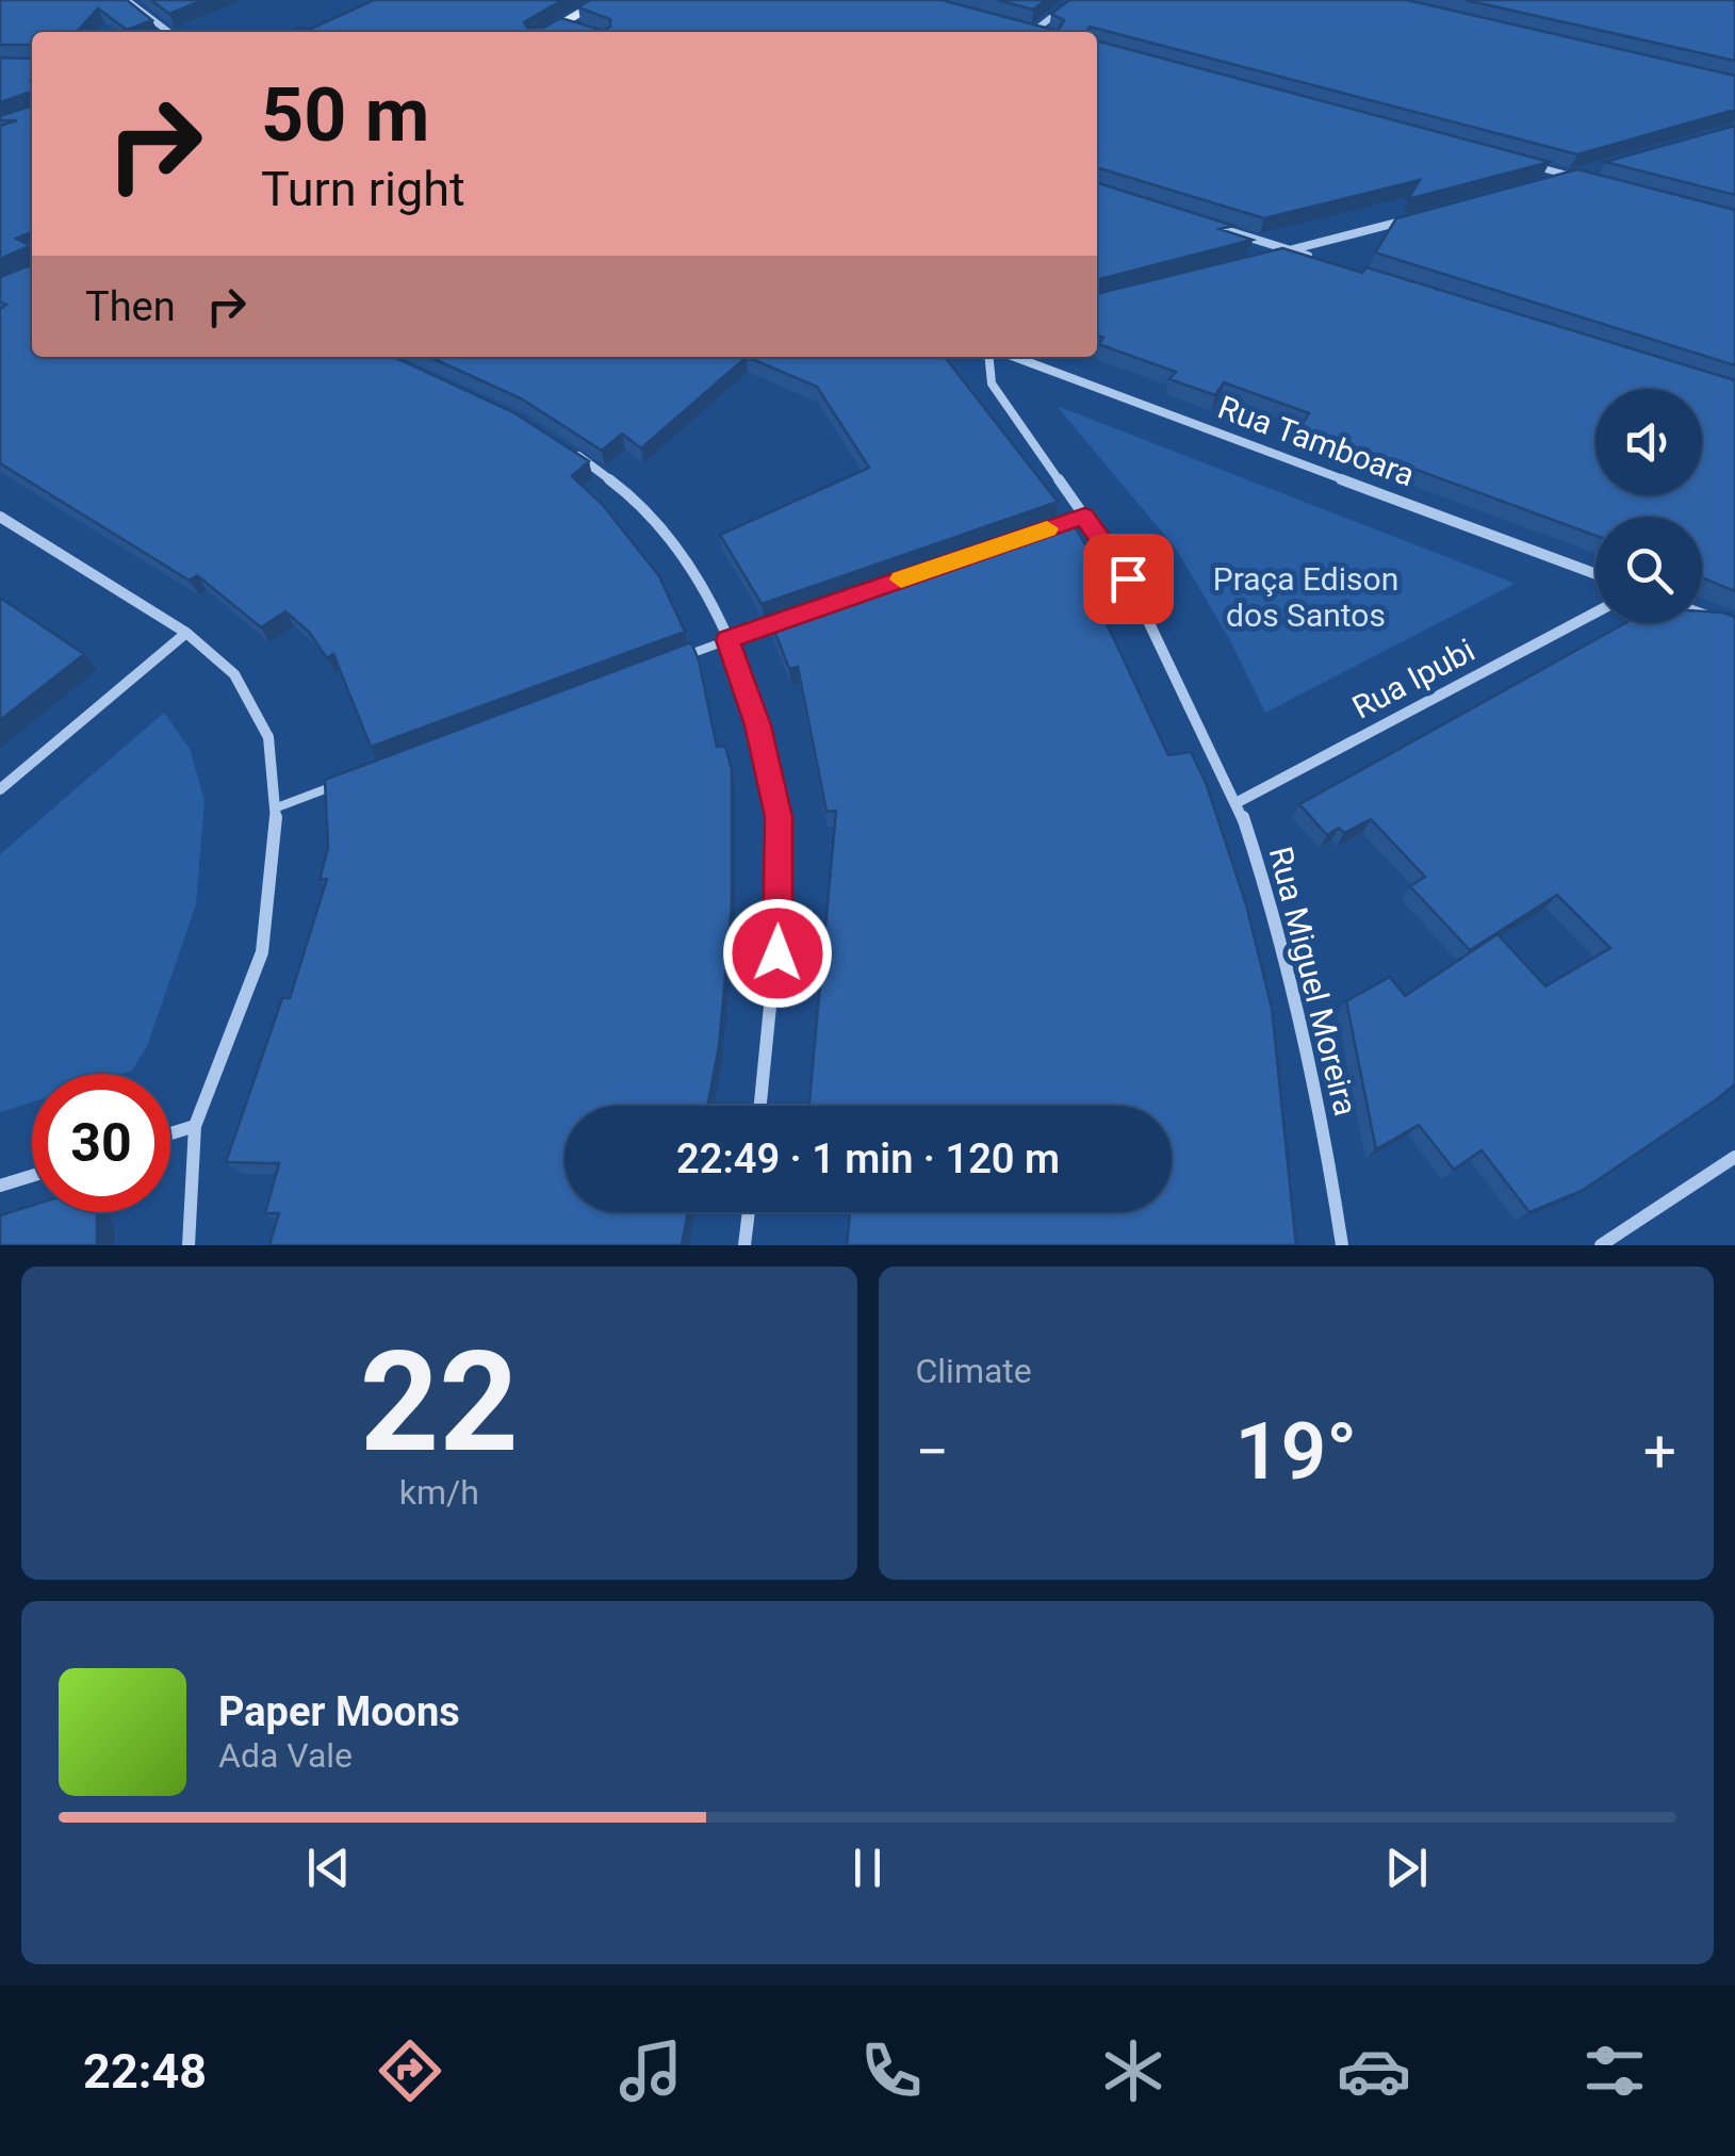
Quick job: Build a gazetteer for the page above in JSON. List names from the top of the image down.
{
  "streets": {
    "street": ["Rua Tamboara", "Rua Ipubi", "Rua Miguel Moreira"]
  },
  "crossings": [
    ["Rua Ipubi", "Rua Miguel Moreira"]
  ],
  "parks": ["Praça Edison dos Santos"],
  "page": {
    "turn": ["50 m", "Turn right"],
    "then": "Then",
    "limit": "30",
    "trip": "22:49 · 1 min · 120 m",
    "tile": [
      ["22", "km/h"],
      "Climate"
    ],
    "heat": ["−", "19°", "+"],
    "song": ["Paper Moons", "Ada Vale"],
    "tabs": "22:48"
  }
}
